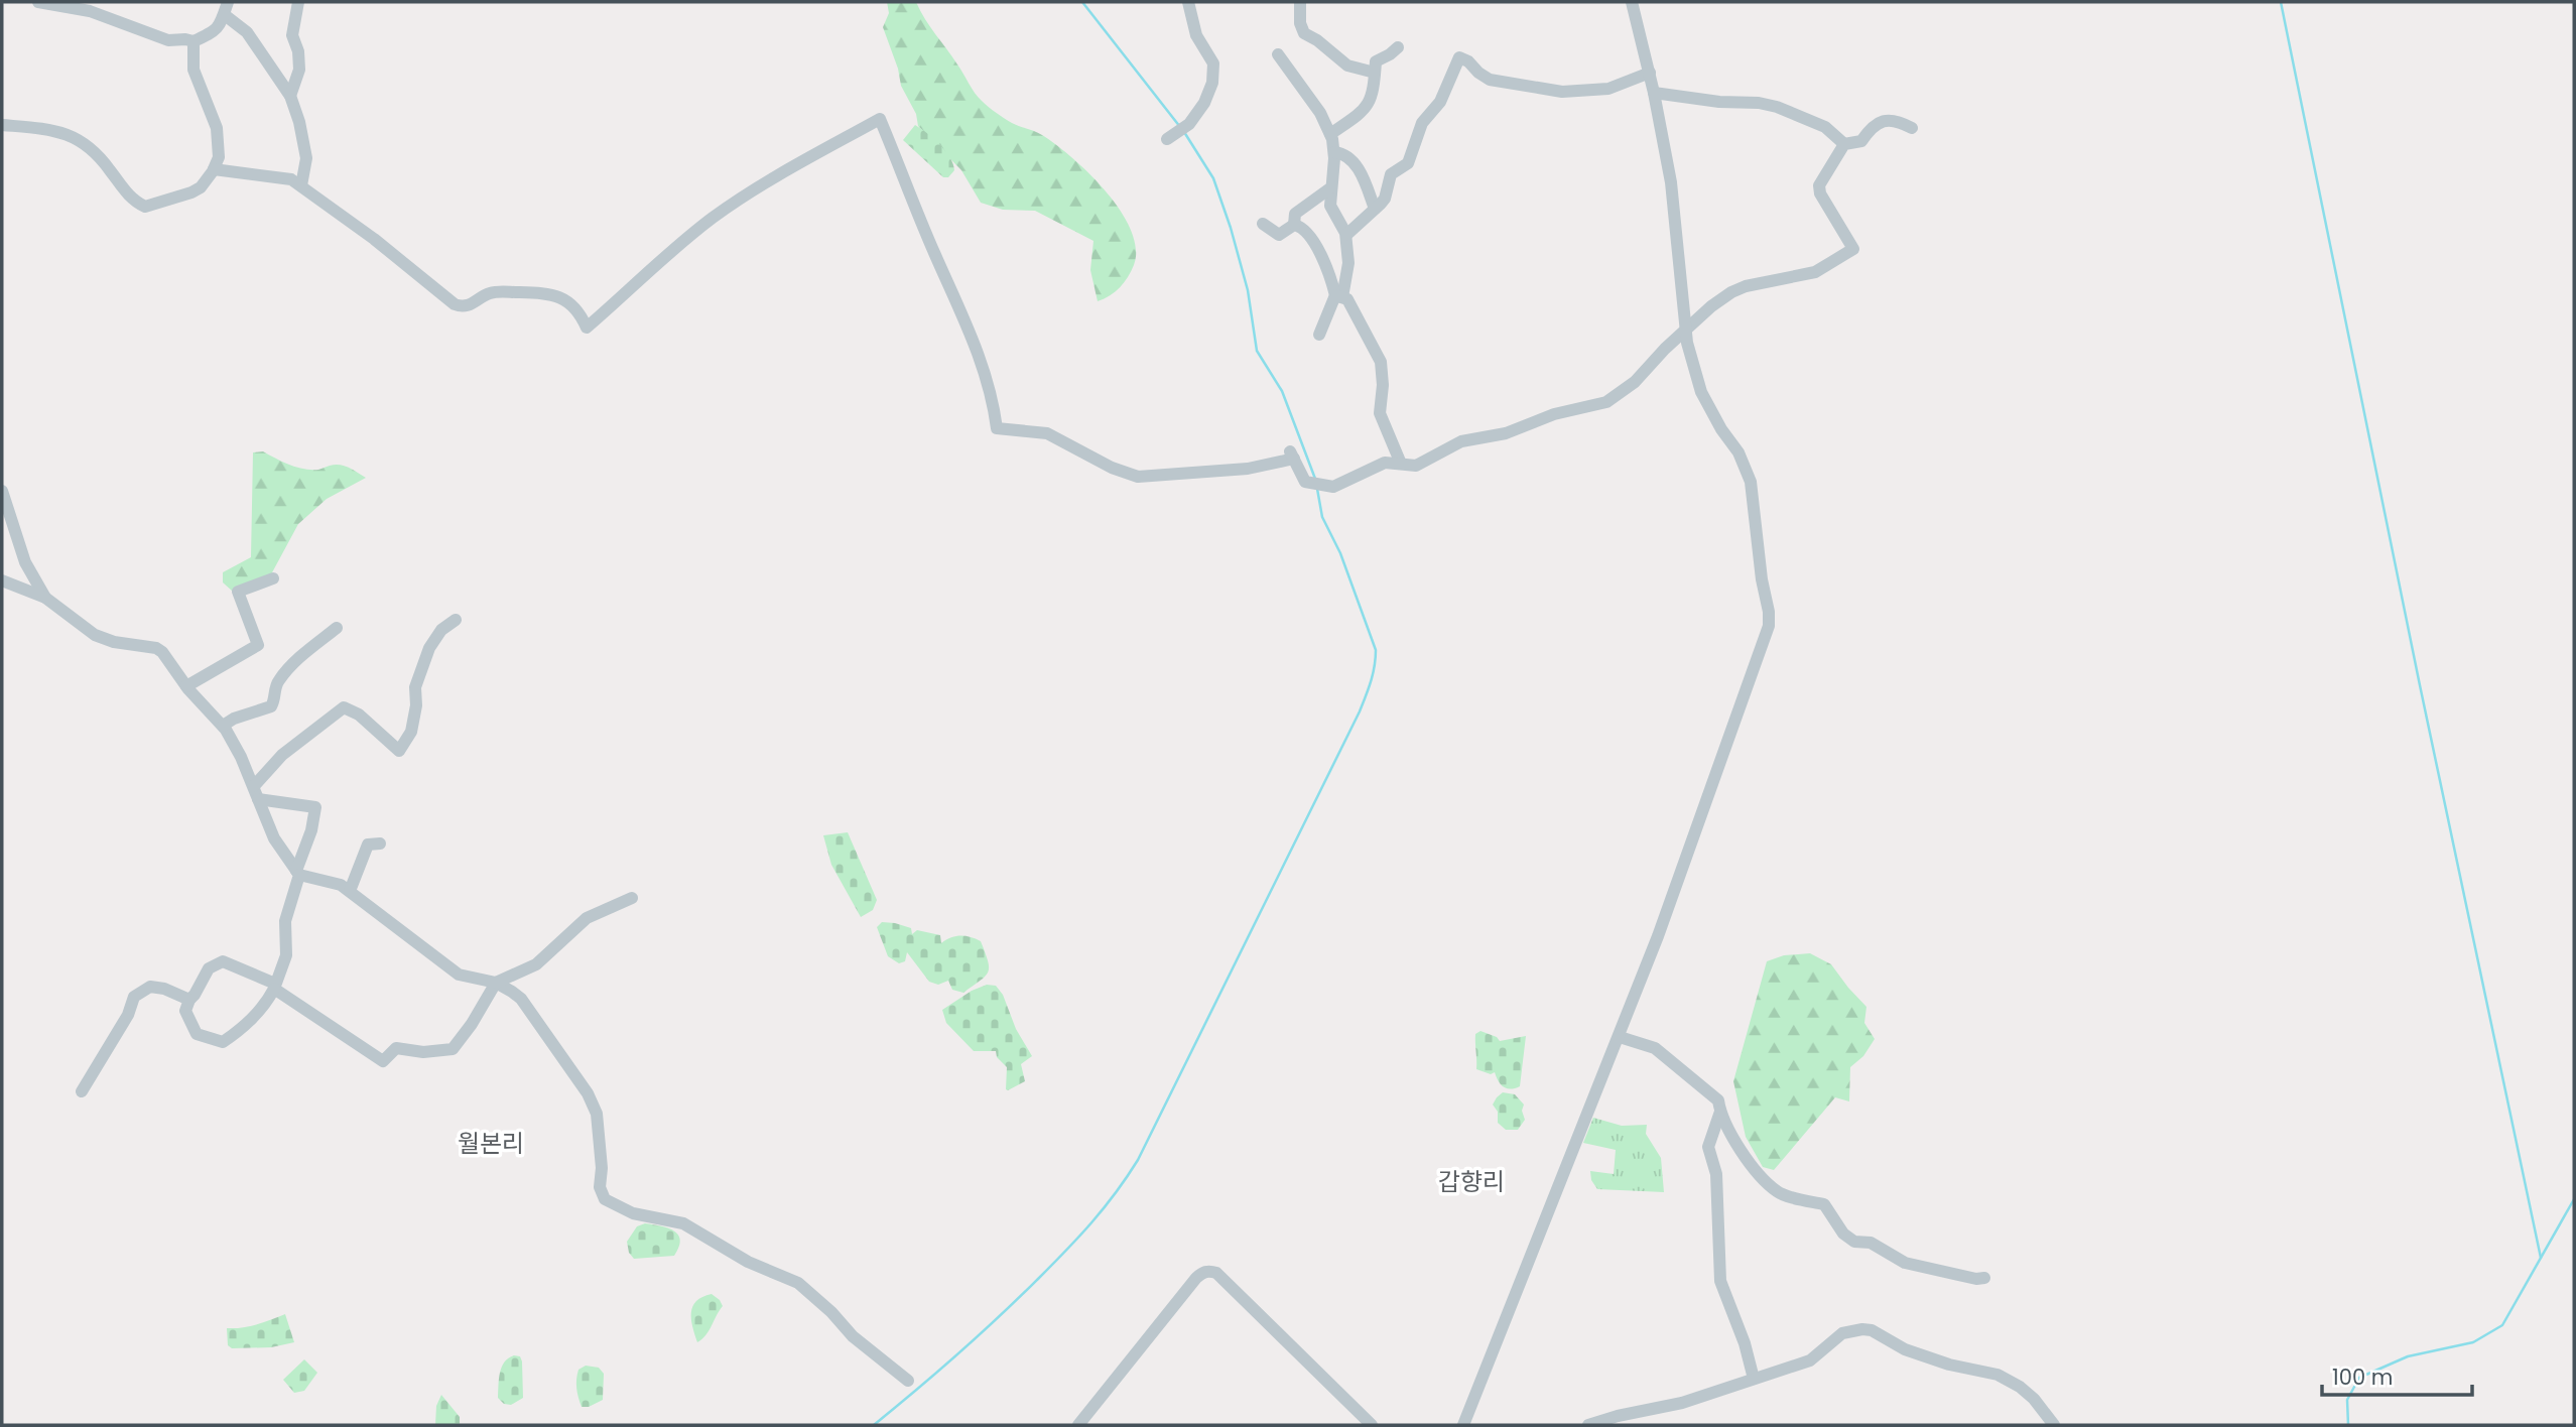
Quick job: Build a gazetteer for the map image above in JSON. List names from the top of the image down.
{
  "districts": ["월본리", "갑향리"],
  "scale_bar": "100 m"
}
